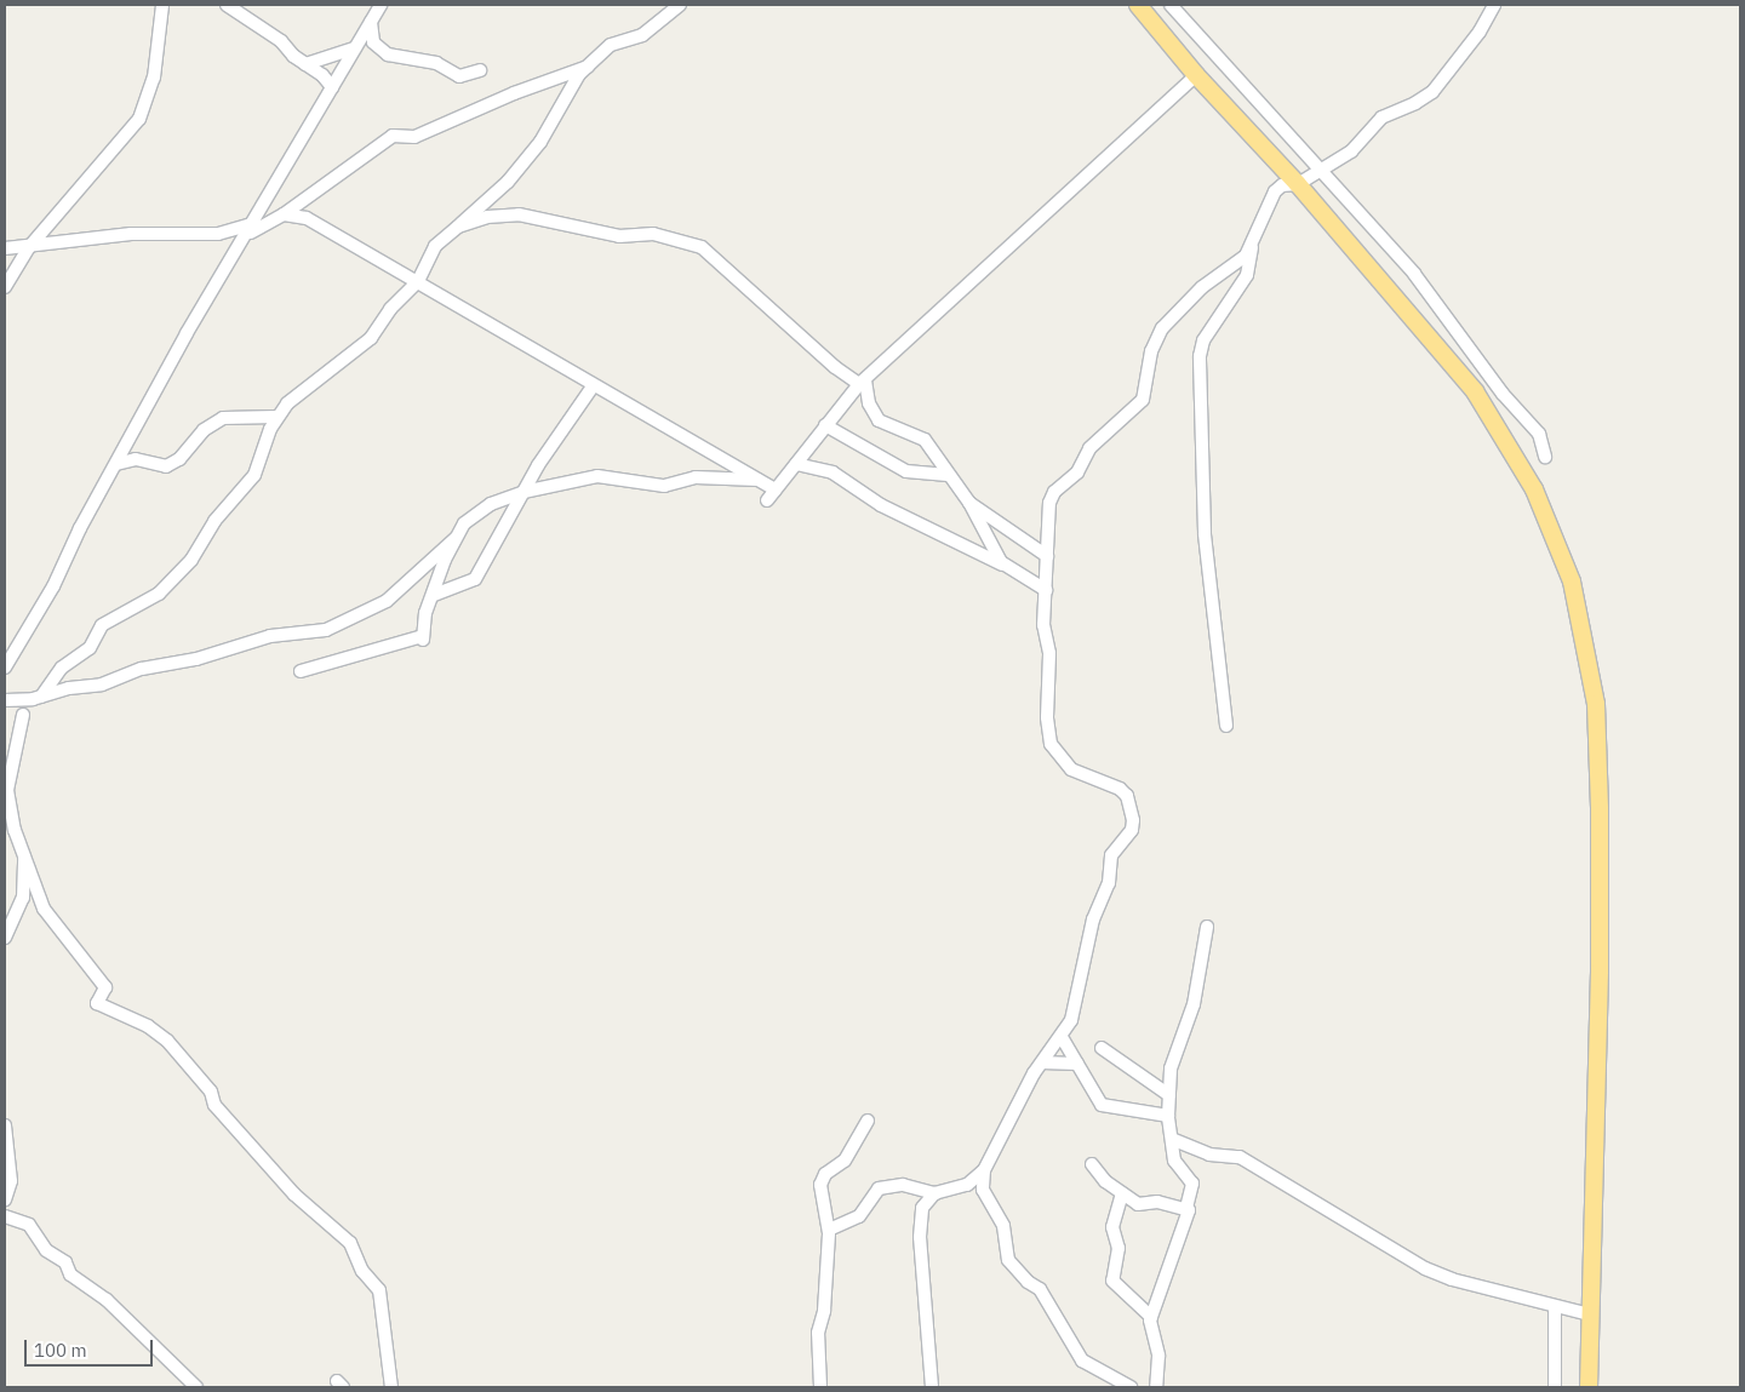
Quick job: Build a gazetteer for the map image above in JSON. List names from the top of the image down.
{
  "scale_bar": "100 m"
}
